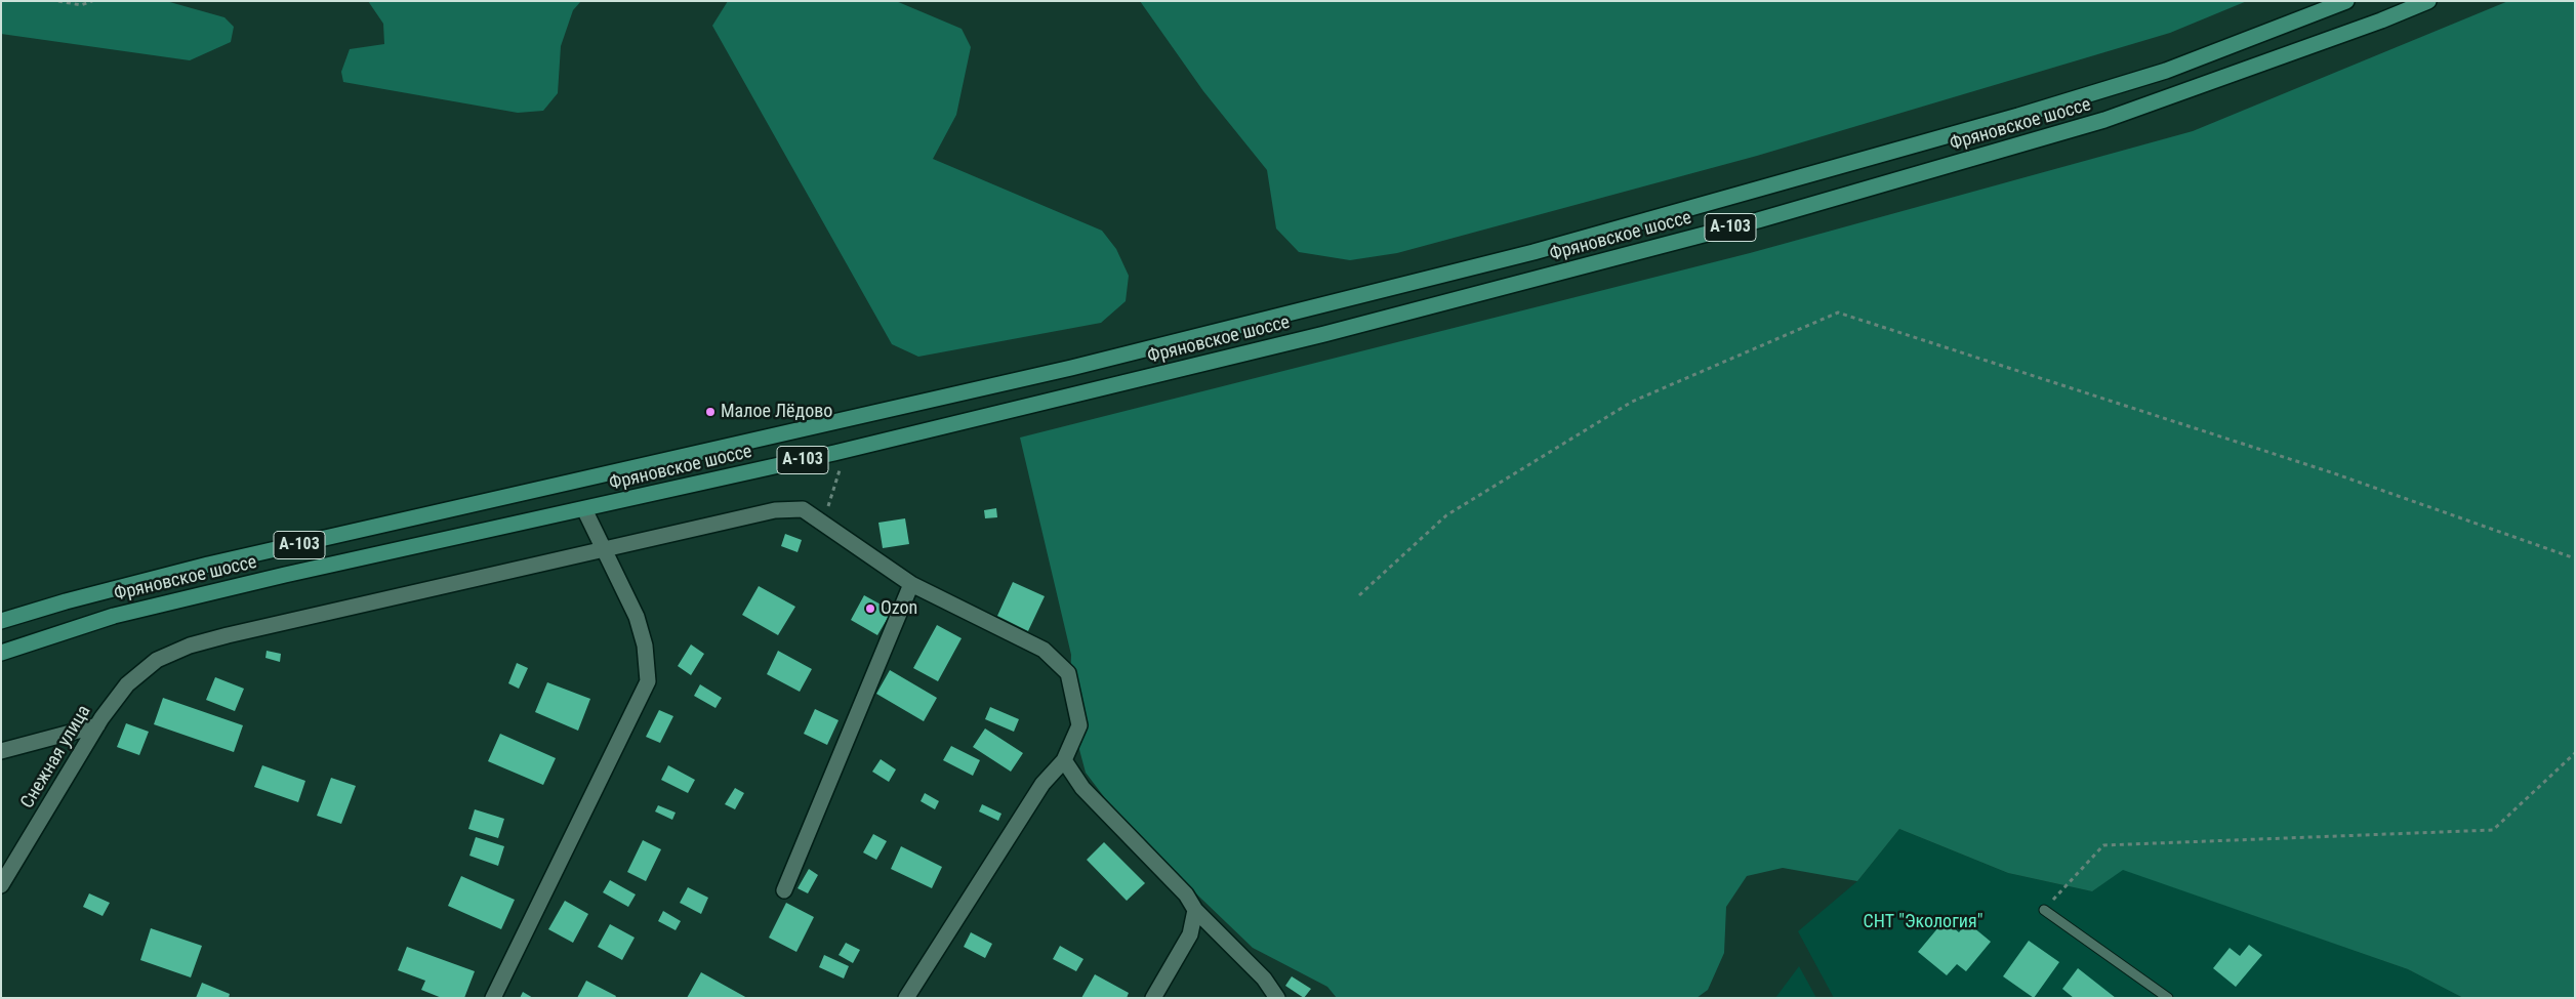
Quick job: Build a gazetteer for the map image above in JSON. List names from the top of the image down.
{
  "streets": {
    "main road": ["Фряновское шоссе", "А-103"],
    "street": ["Снежная улица"]
  },
  "parks": ["СНТ \"Экология\""],
  "places": ["Малое Лёдово", "Ozon"]
}
